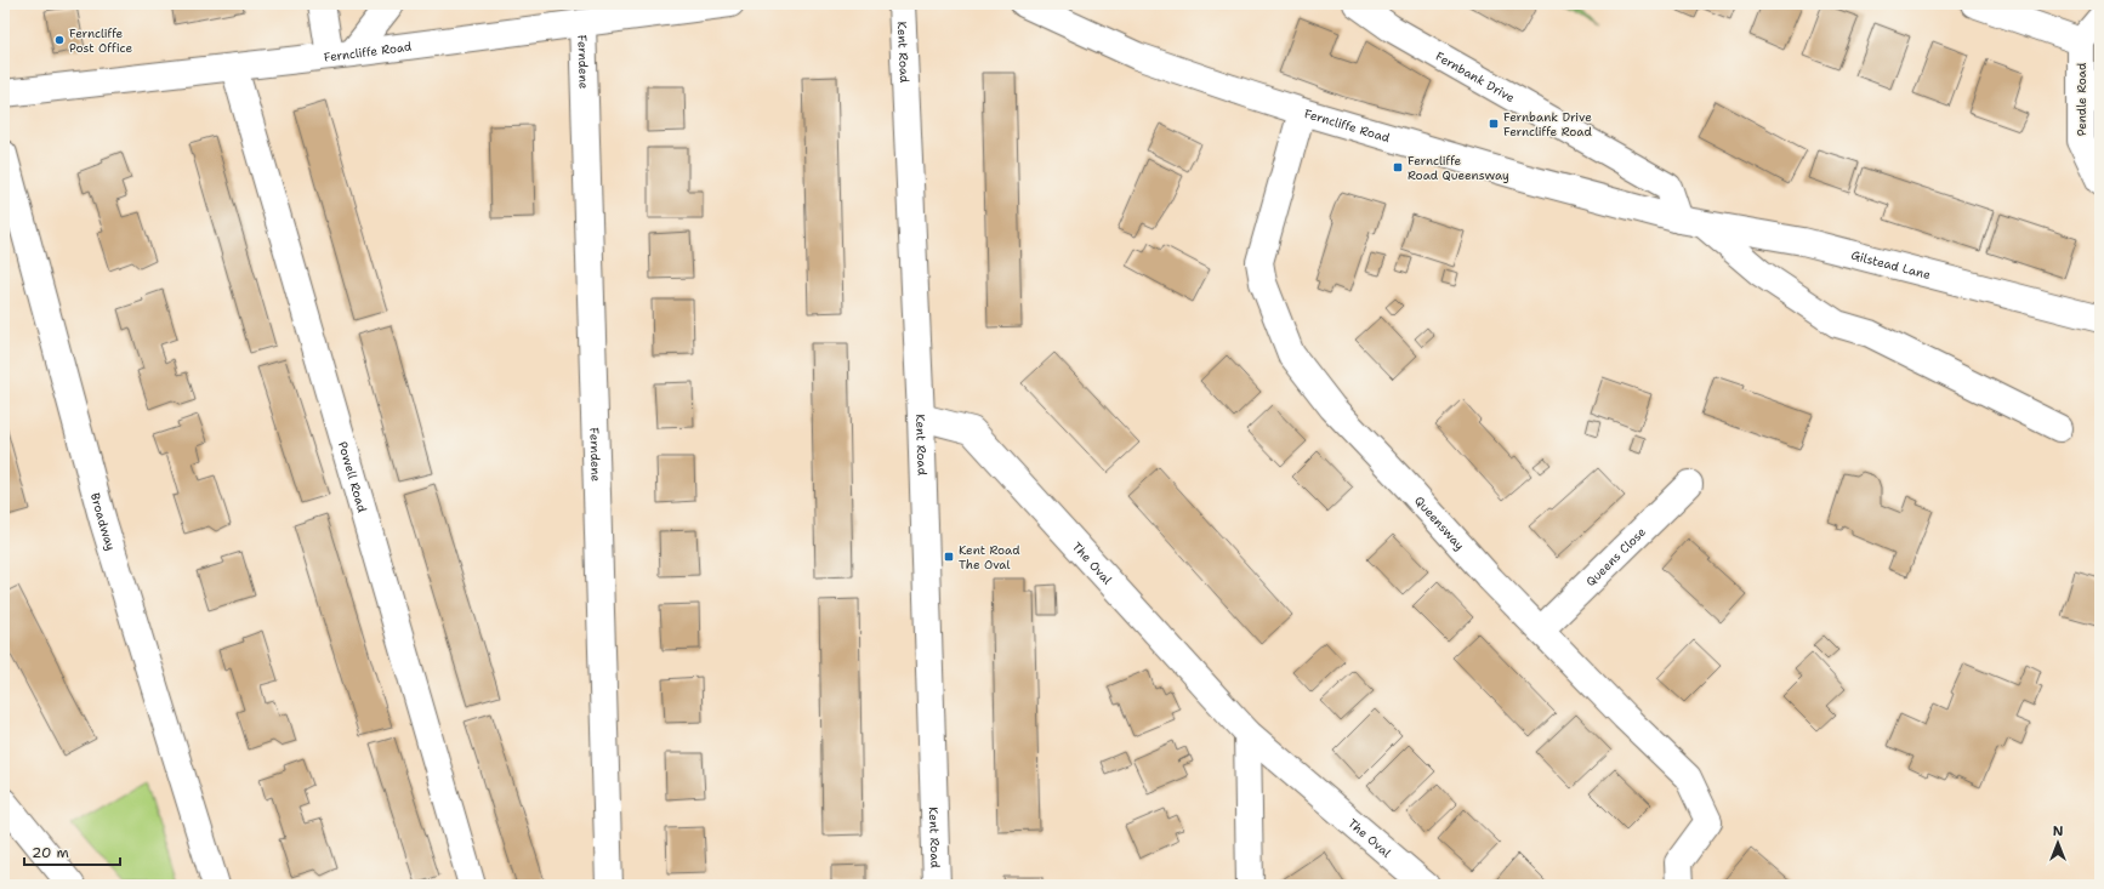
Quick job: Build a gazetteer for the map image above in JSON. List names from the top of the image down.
{
  "streets": {
    "street": [
      "Ferncliffe Road",
      "Kent Road",
      "Ferndene",
      "Fernbank Drive",
      "Pendle Road",
      "Gilstead Lane",
      "Powell Road",
      "Broadway",
      "Queensway",
      "Queens Close",
      "The Oval"
    ]
  },
  "crossings": [
    ["Ferncliffe Road", "Ferndene"],
    ["Ferncliffe Road", "Fernbank Drive"],
    ["Ferncliffe Road", "Gilstead Lane"],
    ["Ferncliffe Road", "Powell Road"],
    ["Ferncliffe Road", "Queensway"],
    ["Kent Road", "The Oval"],
    ["Fernbank Drive", "Gilstead Lane"],
    ["Queensway", "Queens Close"]
  ],
  "places": {
    "other": ["Ferncliffe Post Office"],
    "transit": ["Fernbank Drive Ferncliffe Road", "Ferncliffe Road Queensway", "Kent Road The Oval"]
  },
  "scale_bar": "20 m",
  "north": "top"
}
